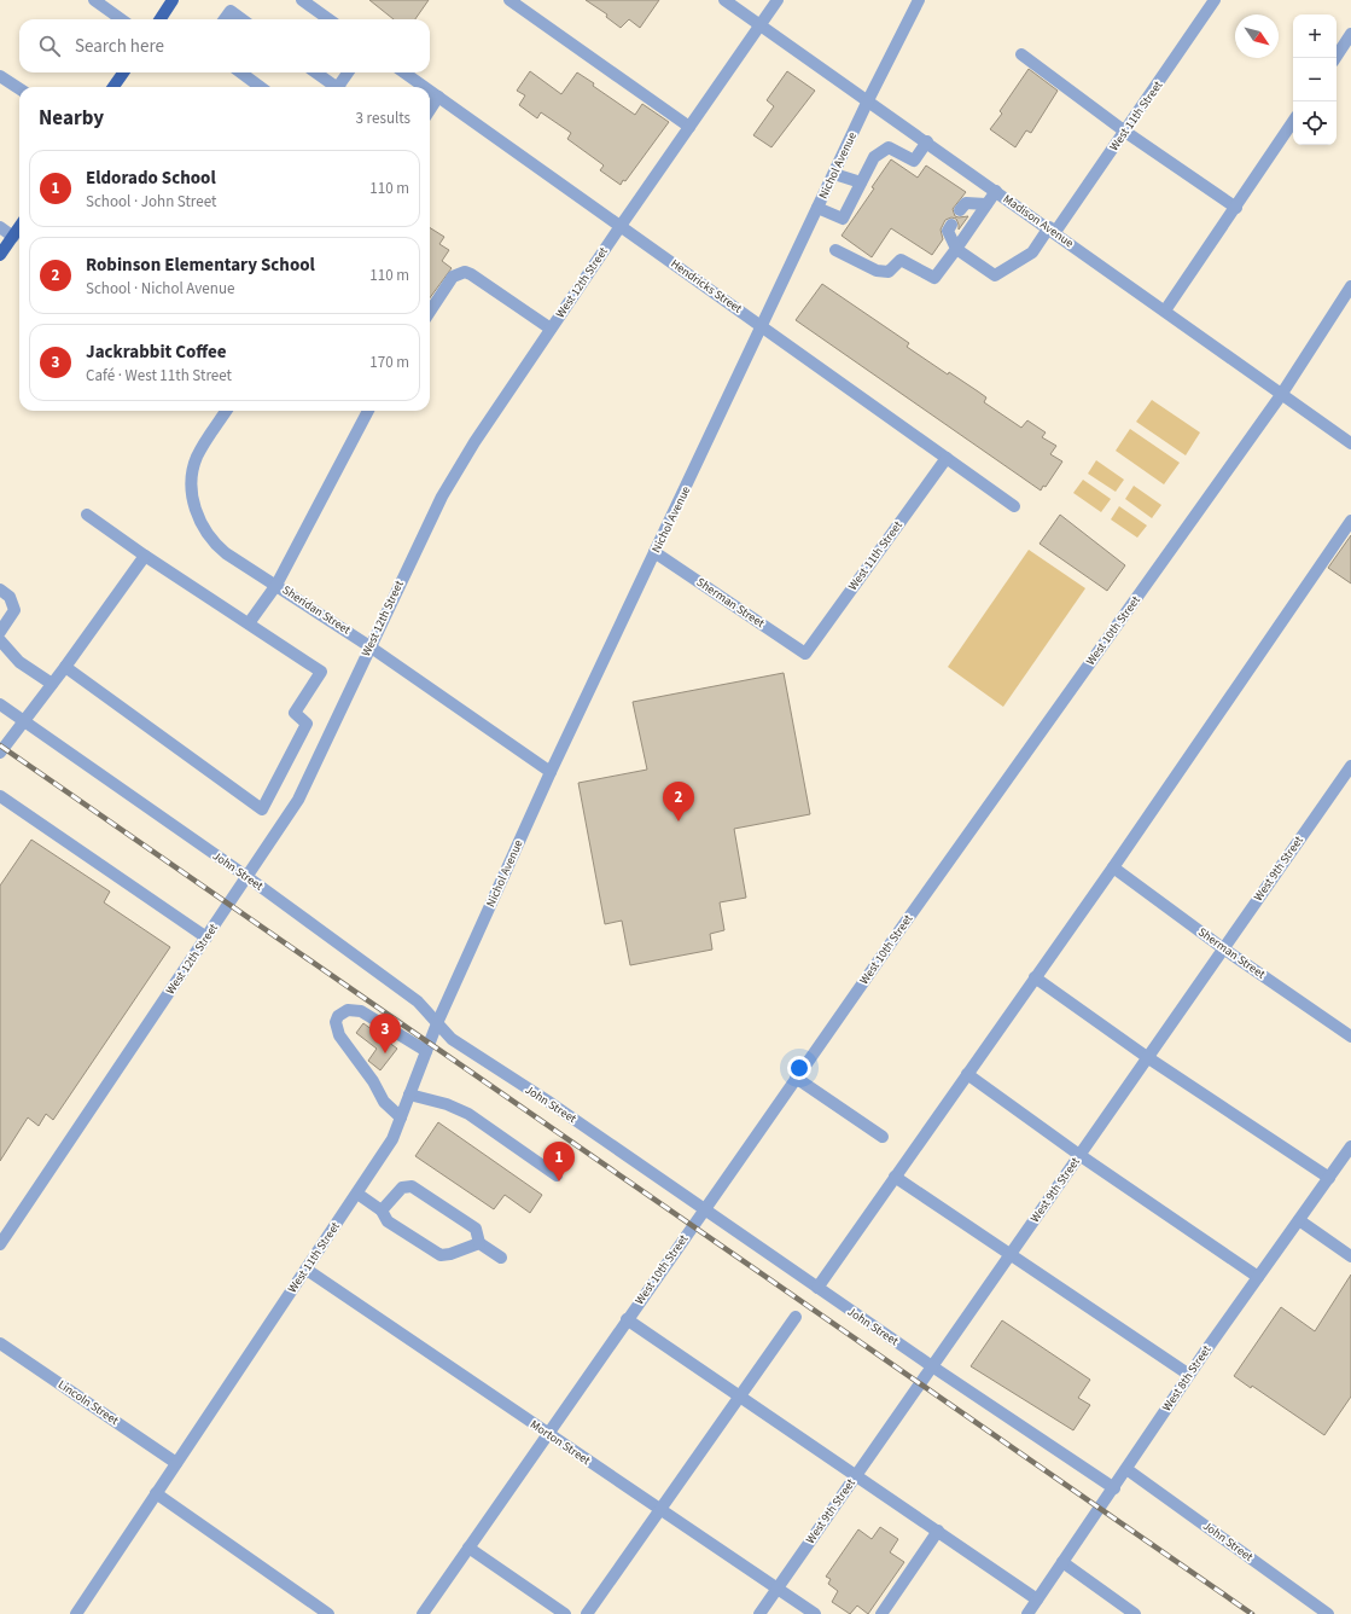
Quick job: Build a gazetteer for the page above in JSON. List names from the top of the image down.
{
  "streets": {
    "street": [
      "West 11th Street",
      "Nichol Avenue",
      "Madison Avenue",
      "West 12th Street",
      "Hendricks Street",
      "Sherman Street",
      "Sheridan Street",
      "West 10th Street",
      "West 9th Street",
      "John Street",
      "West 8th Street",
      "Lincoln Street",
      "Morton Street"
    ]
  },
  "crossings": [
    ["West 11th Street", "Nichol Avenue"],
    ["West 11th Street", "Madison Avenue"],
    ["West 11th Street", "Hendricks Street"],
    ["West 11th Street", "Sherman Street"],
    ["West 11th Street", "Lincoln Street"],
    ["West 11th Street", "Morton Street"],
    ["Nichol Avenue", "Madison Avenue"],
    ["Nichol Avenue", "Hendricks Street"],
    ["Nichol Avenue", "Sherman Street"],
    ["Nichol Avenue", "Sheridan Street"],
    ["Nichol Avenue", "John Street"],
    ["Madison Avenue", "West 12th Street"],
    ["Madison Avenue", "West 10th Street"],
    ["West 12th Street", "Hendricks Street"],
    ["West 12th Street", "Sheridan Street"],
    ["West 12th Street", "John Street"],
    ["Sherman Street", "West 9th Street"],
    ["West 10th Street", "John Street"],
    ["West 10th Street", "Morton Street"],
    ["West 9th Street", "John Street"],
    ["West 9th Street", "Morton Street"],
    ["John Street", "West 8th Street"]
  ],
  "north": "bottom right",
  "page": {
    "map_buttons": ["+", "−"],
    "search": "Search here",
    "heading": ["Nearby", "3 results"],
    "list": [
      {
        "mark": "1",
        "name": "Eldorado School",
        "note": "School · John Street",
        "value": "110 m"
      },
      {
        "mark": "2",
        "name": "Robinson Elementary School",
        "note": "School · Nichol Avenue",
        "value": "110 m"
      },
      {
        "mark": "3",
        "name": "Jackrabbit Coffee",
        "note": "Café · West 11th Street",
        "value": "170 m"
      }
    ],
    "pins": ["2", "3", "1"]
  }
}
